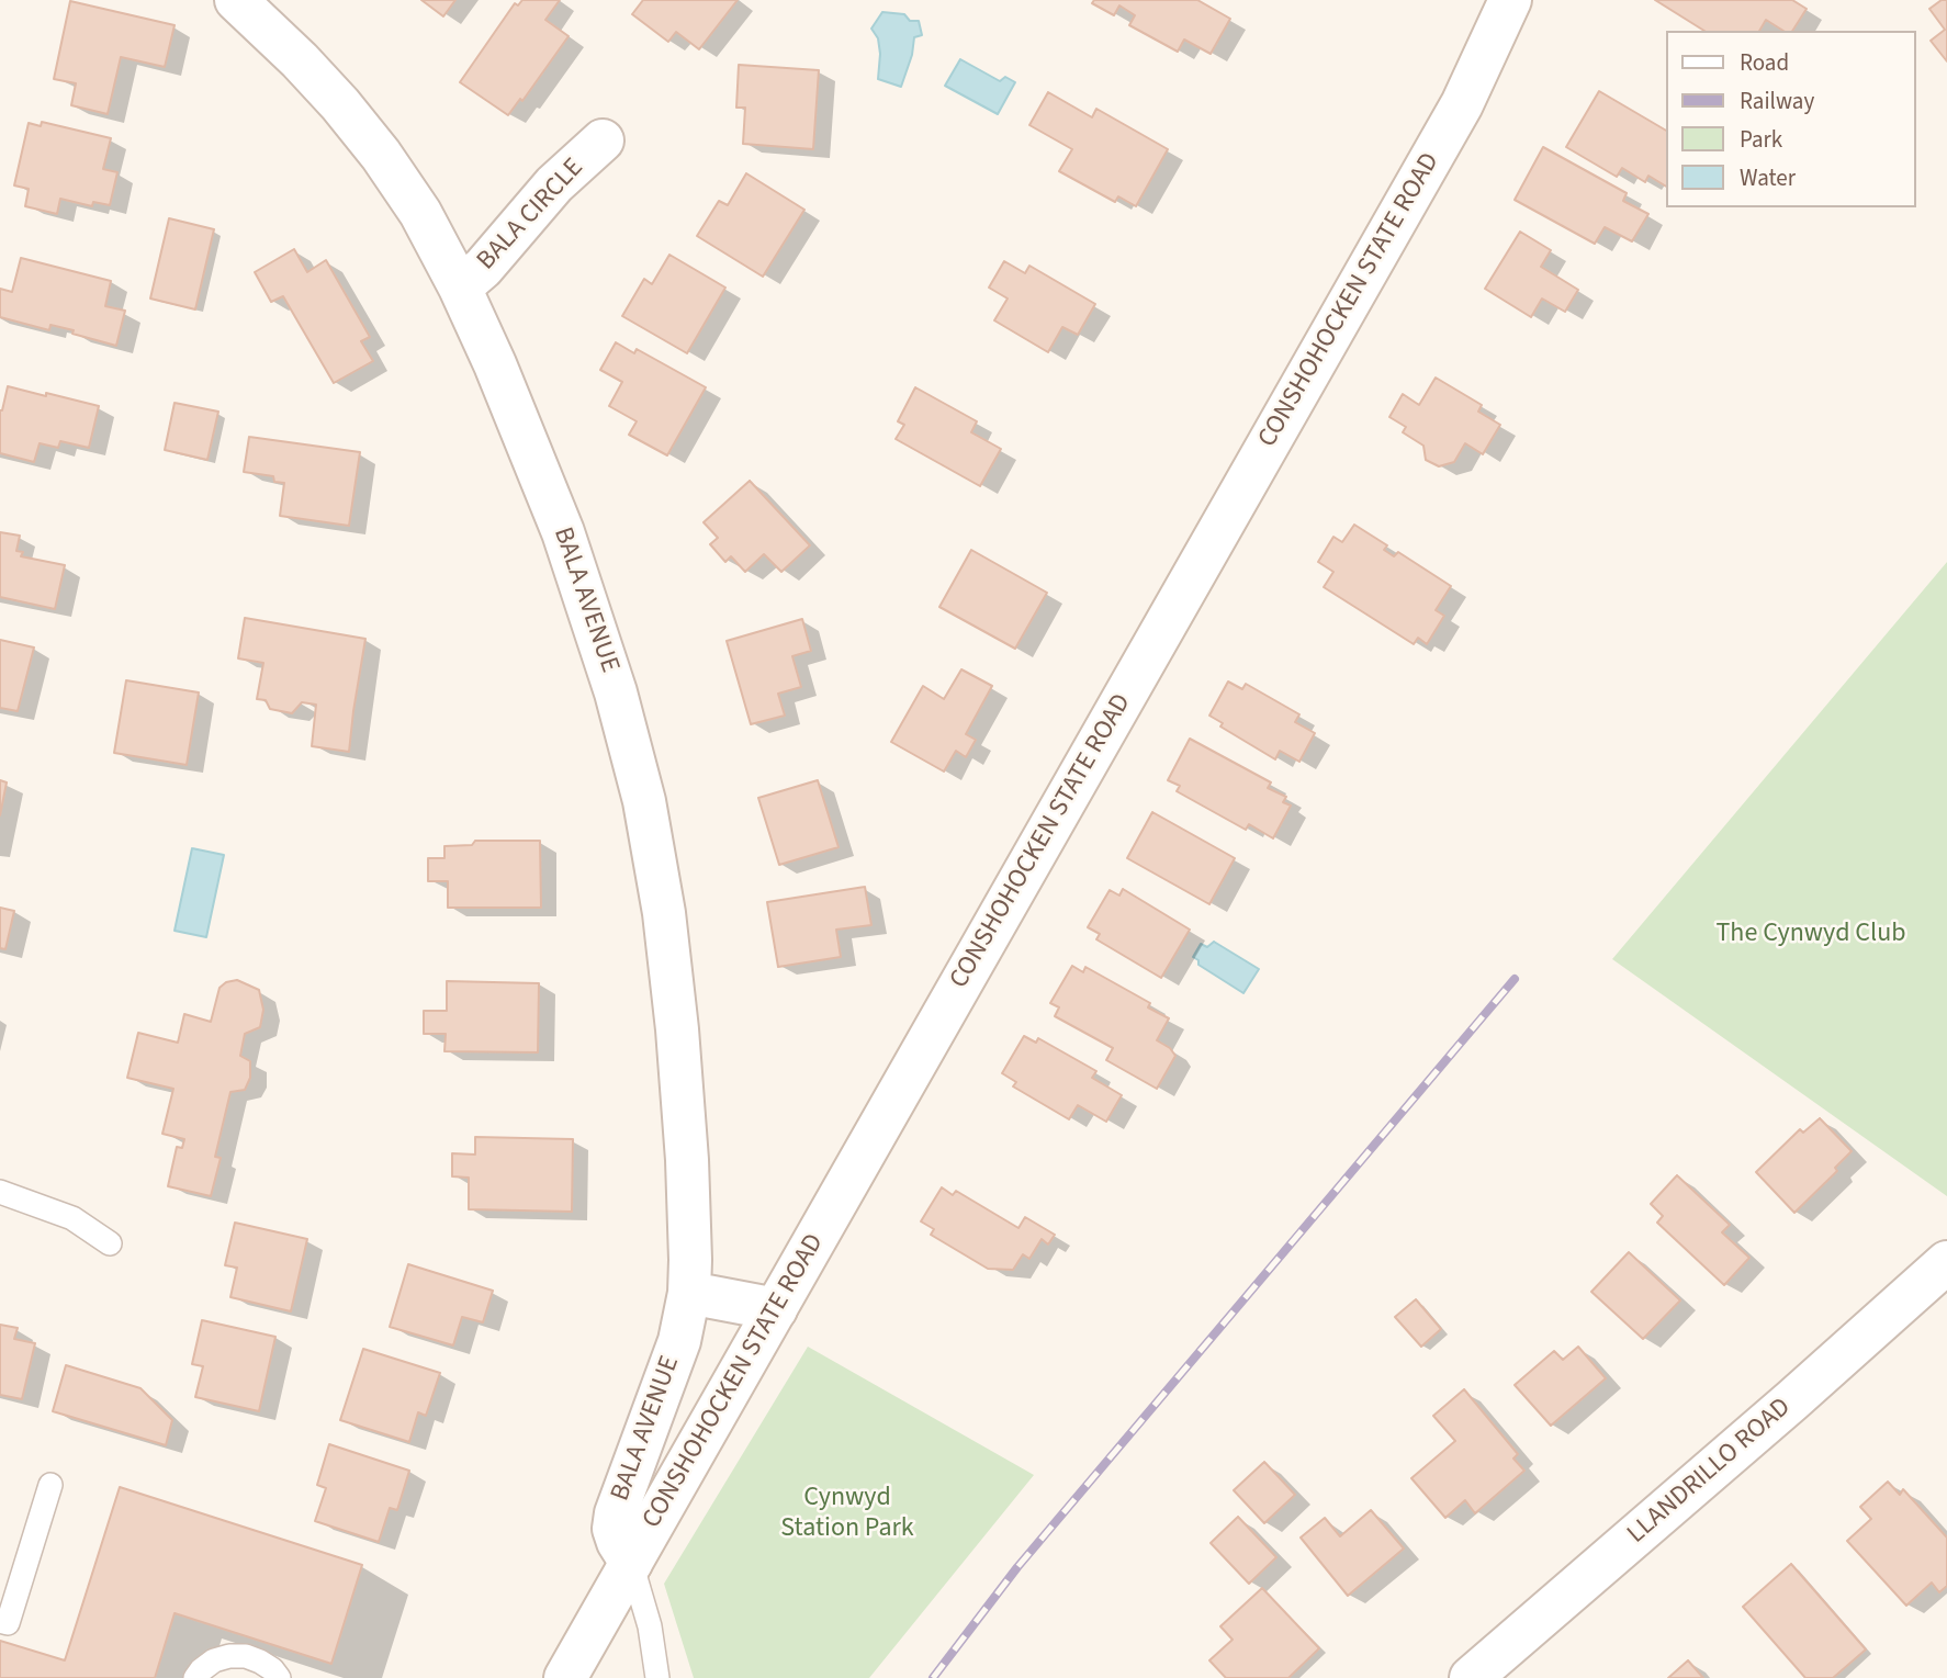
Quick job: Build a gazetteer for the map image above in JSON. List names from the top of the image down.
{
  "streets": {
    "street": [
      "BALA CIRCLE",
      "CONSHOHOCKEN STATE ROAD",
      "BALA AVENUE",
      "LLANDRILLO ROAD"
    ]
  },
  "crossings": [
    ["BALA CIRCLE", "BALA AVENUE"],
    ["CONSHOHOCKEN STATE ROAD", "BALA AVENUE"]
  ],
  "parks": ["The Cynwyd Club", "Cynwyd Station Park"],
  "legend": [
    "Road",
    "Railway",
    "Park",
    "Water"
  ]
}
